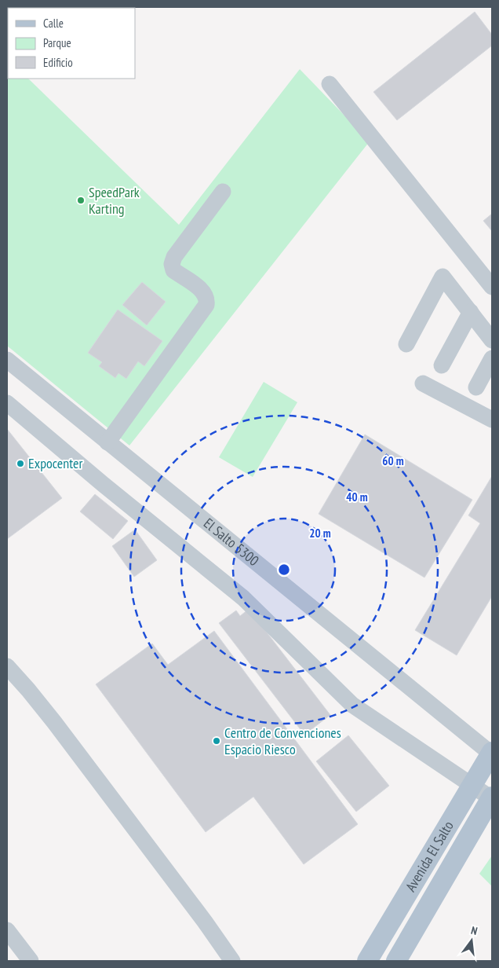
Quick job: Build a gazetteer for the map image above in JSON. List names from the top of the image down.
{
  "streets": {
    "main road": ["Avenida El Salto"],
    "lane": ["El Salto 5300"]
  },
  "crossings": [
    ["El Salto 5300", "Avenida El Salto"]
  ],
  "places": ["SpeedPark Karting", "Expocenter", "Centro de Convenciones Espacio Riesco"],
  "legend": ["Calle", "Parque", "Edificio"],
  "north": "top",
  "rings": ["60 m", "40 m", "20 m"]
}
